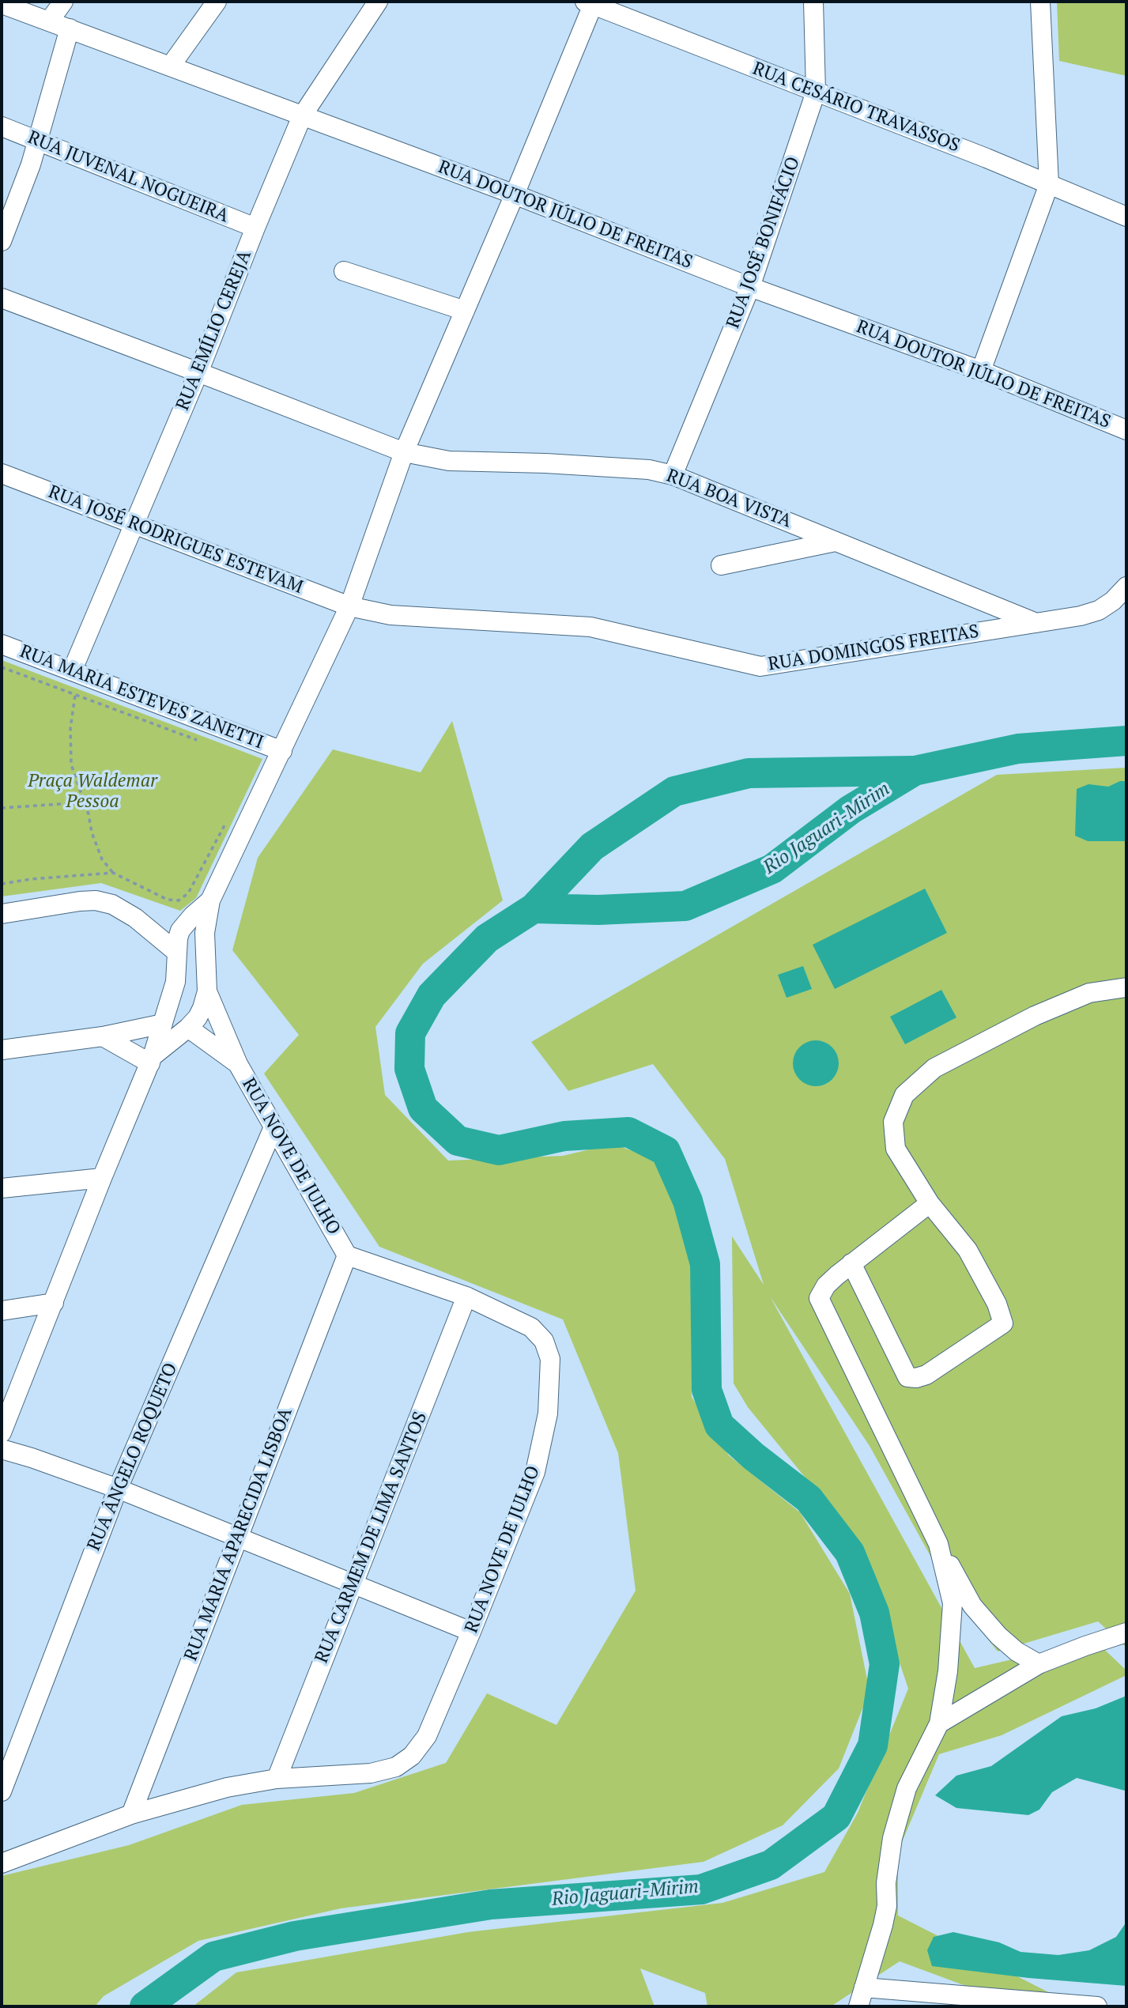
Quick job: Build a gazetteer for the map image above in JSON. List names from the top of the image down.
{
  "streets": {
    "street": [
      "RUA CESÁRIO TRAVASSOS",
      "RUA JUVENAL NOGUEIRA",
      "RUA DOUTOR JÚLIO DE FREITAS",
      "RUA JOSÉ BONIFÁCIO",
      "RUA EMÍLIO CEREJA",
      "RUA BOA VISTA",
      "RUA JOSÉ RODRIGUES ESTEVAM",
      "RUA DOMINGOS FREITAS",
      "RUA MARIA ESTEVES ZANETTI",
      "RUA NOVE DE JULHO",
      "RUA ÂNGELO ROQUETO",
      "RUA MARIA APARECIDA LISBOA",
      "RUA CARMEM DE LIMA SANTOS"
    ]
  },
  "crossings": [
    ["RUA CESÁRIO TRAVASSOS", "RUA JOSÉ BONIFÁCIO"],
    ["RUA JUVENAL NOGUEIRA", "RUA EMÍLIO CEREJA"],
    ["RUA DOUTOR JÚLIO DE FREITAS", "RUA JOSÉ BONIFÁCIO"],
    ["RUA DOUTOR JÚLIO DE FREITAS", "RUA EMÍLIO CEREJA"],
    ["RUA JOSÉ BONIFÁCIO", "RUA BOA VISTA"],
    ["RUA EMÍLIO CEREJA", "RUA BOA VISTA"],
    ["RUA EMÍLIO CEREJA", "RUA JOSÉ RODRIGUES ESTEVAM"],
    ["RUA EMÍLIO CEREJA", "RUA MARIA ESTEVES ZANETTI"],
    ["RUA BOA VISTA", "RUA DOMINGOS FREITAS"],
    ["RUA JOSÉ RODRIGUES ESTEVAM", "RUA DOMINGOS FREITAS"],
    ["RUA NOVE DE JULHO", "RUA ÂNGELO ROQUETO"],
    ["RUA NOVE DE JULHO", "RUA MARIA APARECIDA LISBOA"],
    ["RUA NOVE DE JULHO", "RUA CARMEM DE LIMA SANTOS"]
  ],
  "water": ["Rio Jaguari-Mirim"],
  "parks": ["Praça Waldemar Pessoa"]
}
